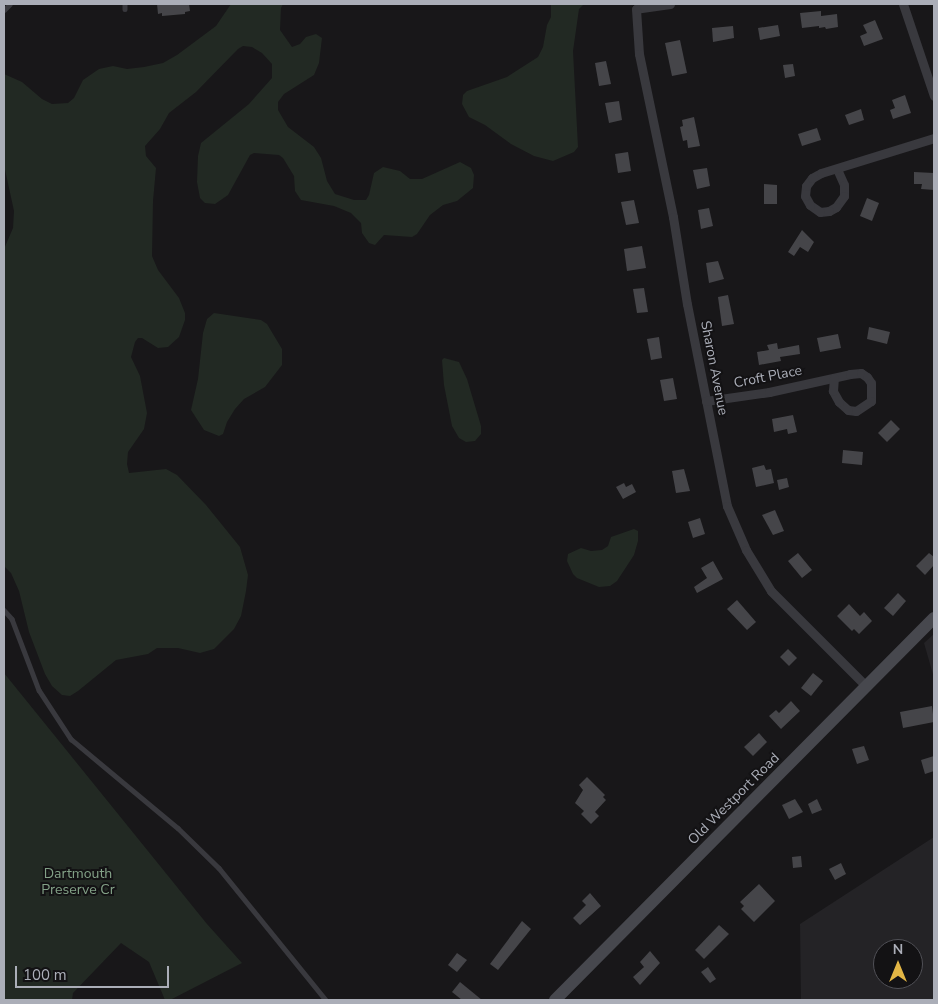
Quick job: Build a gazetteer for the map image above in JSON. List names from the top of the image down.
{
  "streets": {
    "main road": ["Old Westport Road"],
    "street": ["Sharon Avenue", "Croft Place"]
  },
  "crossings": [
    ["Sharon Avenue", "Croft Place"],
    ["Sharon Avenue", "Old Westport Road"]
  ],
  "parks": ["Dartmouth Preserve Cr"],
  "scale_bar": "100 m",
  "north": "top"
}
